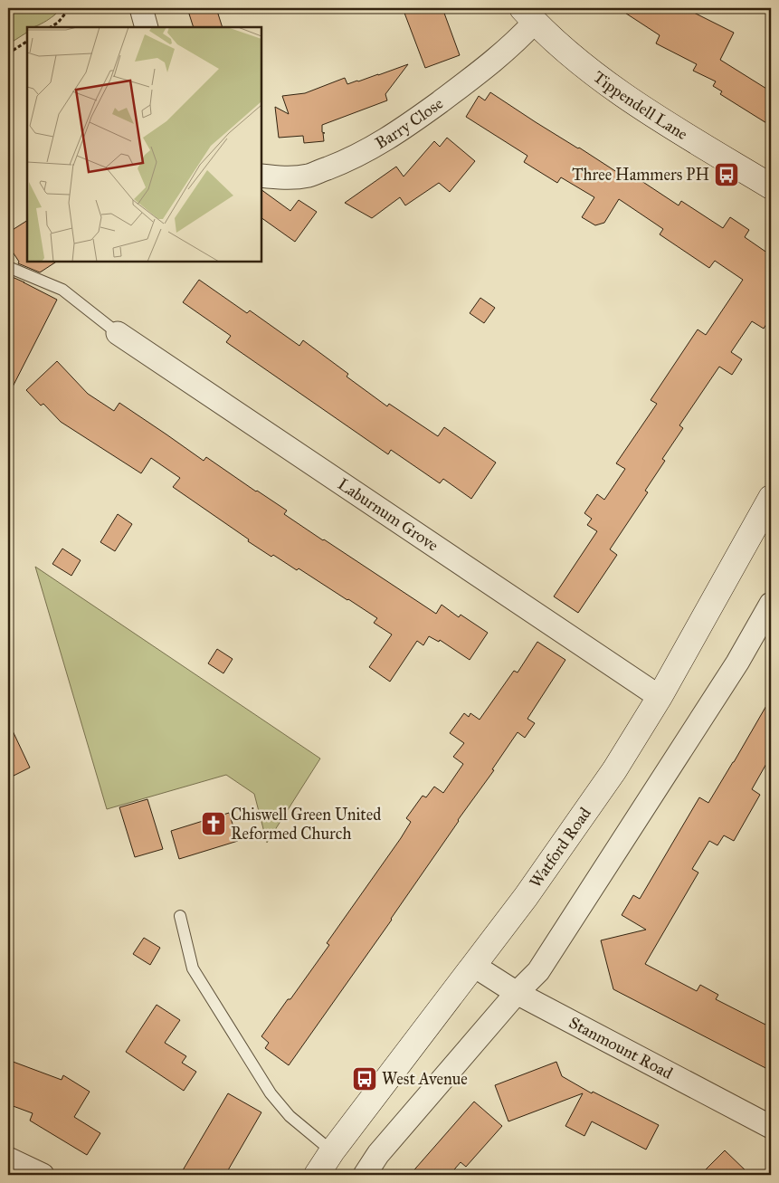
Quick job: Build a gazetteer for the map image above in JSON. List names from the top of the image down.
{
  "streets": {
    "main road": ["Tippendell Lane", "Watford Road"],
    "street": ["Barry Close", "Laburnum Grove", "Stanmount Road"]
  },
  "crossings": [
    ["Tippendell Lane", "Barry Close"],
    ["Laburnum Grove", "Watford Road"],
    ["Watford Road", "Stanmount Road"]
  ],
  "places": {
    "bus stop": ["Three Hammers PH", "West Avenue"],
    "church": ["Chiswell Green United Reformed Church"]
  }
}
